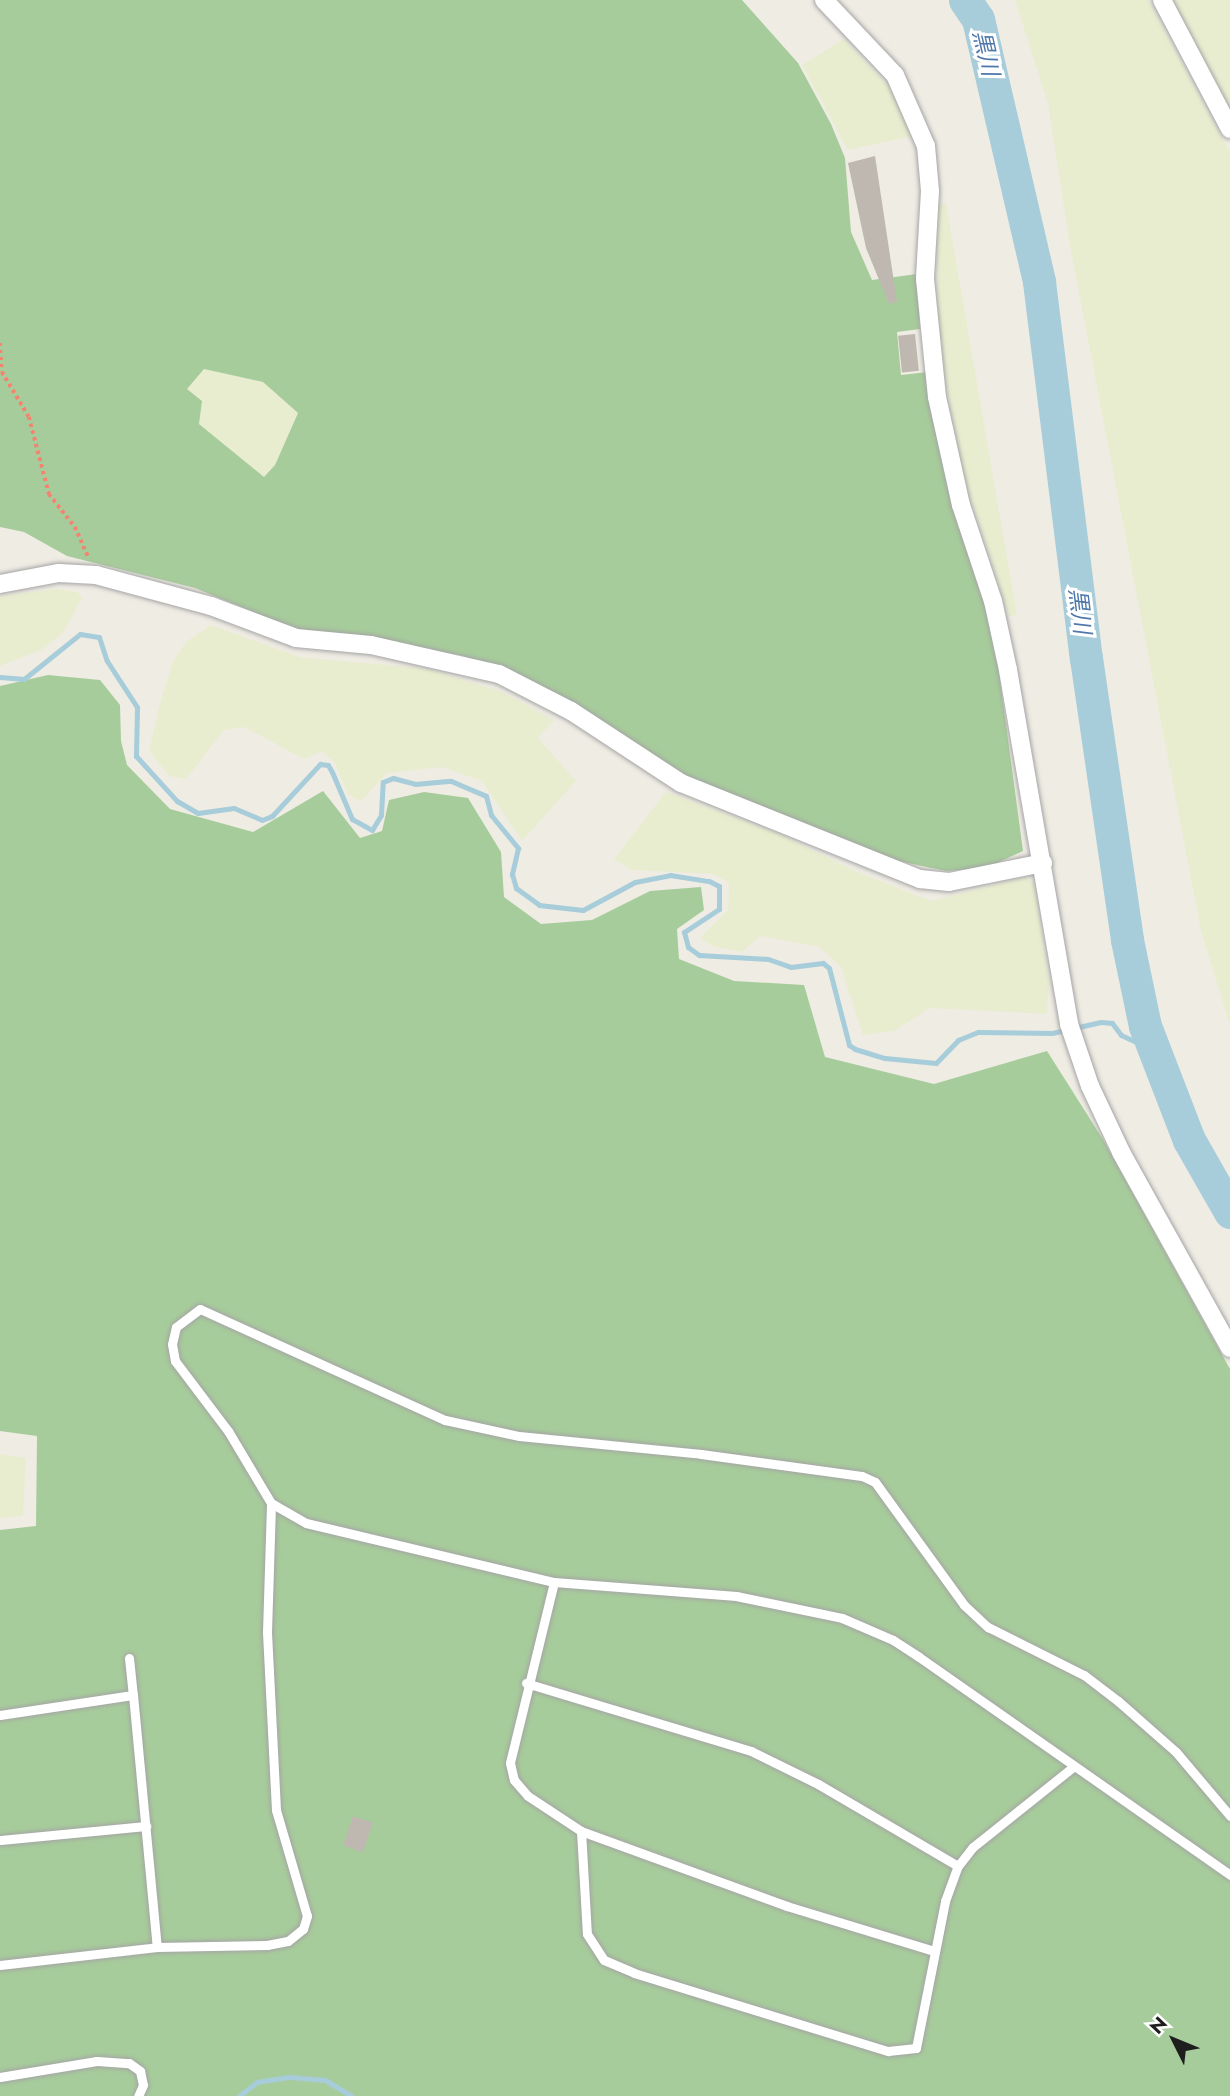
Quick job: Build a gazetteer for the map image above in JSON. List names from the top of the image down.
{
  "water": ["黒川"],
  "north": "top left"
}
